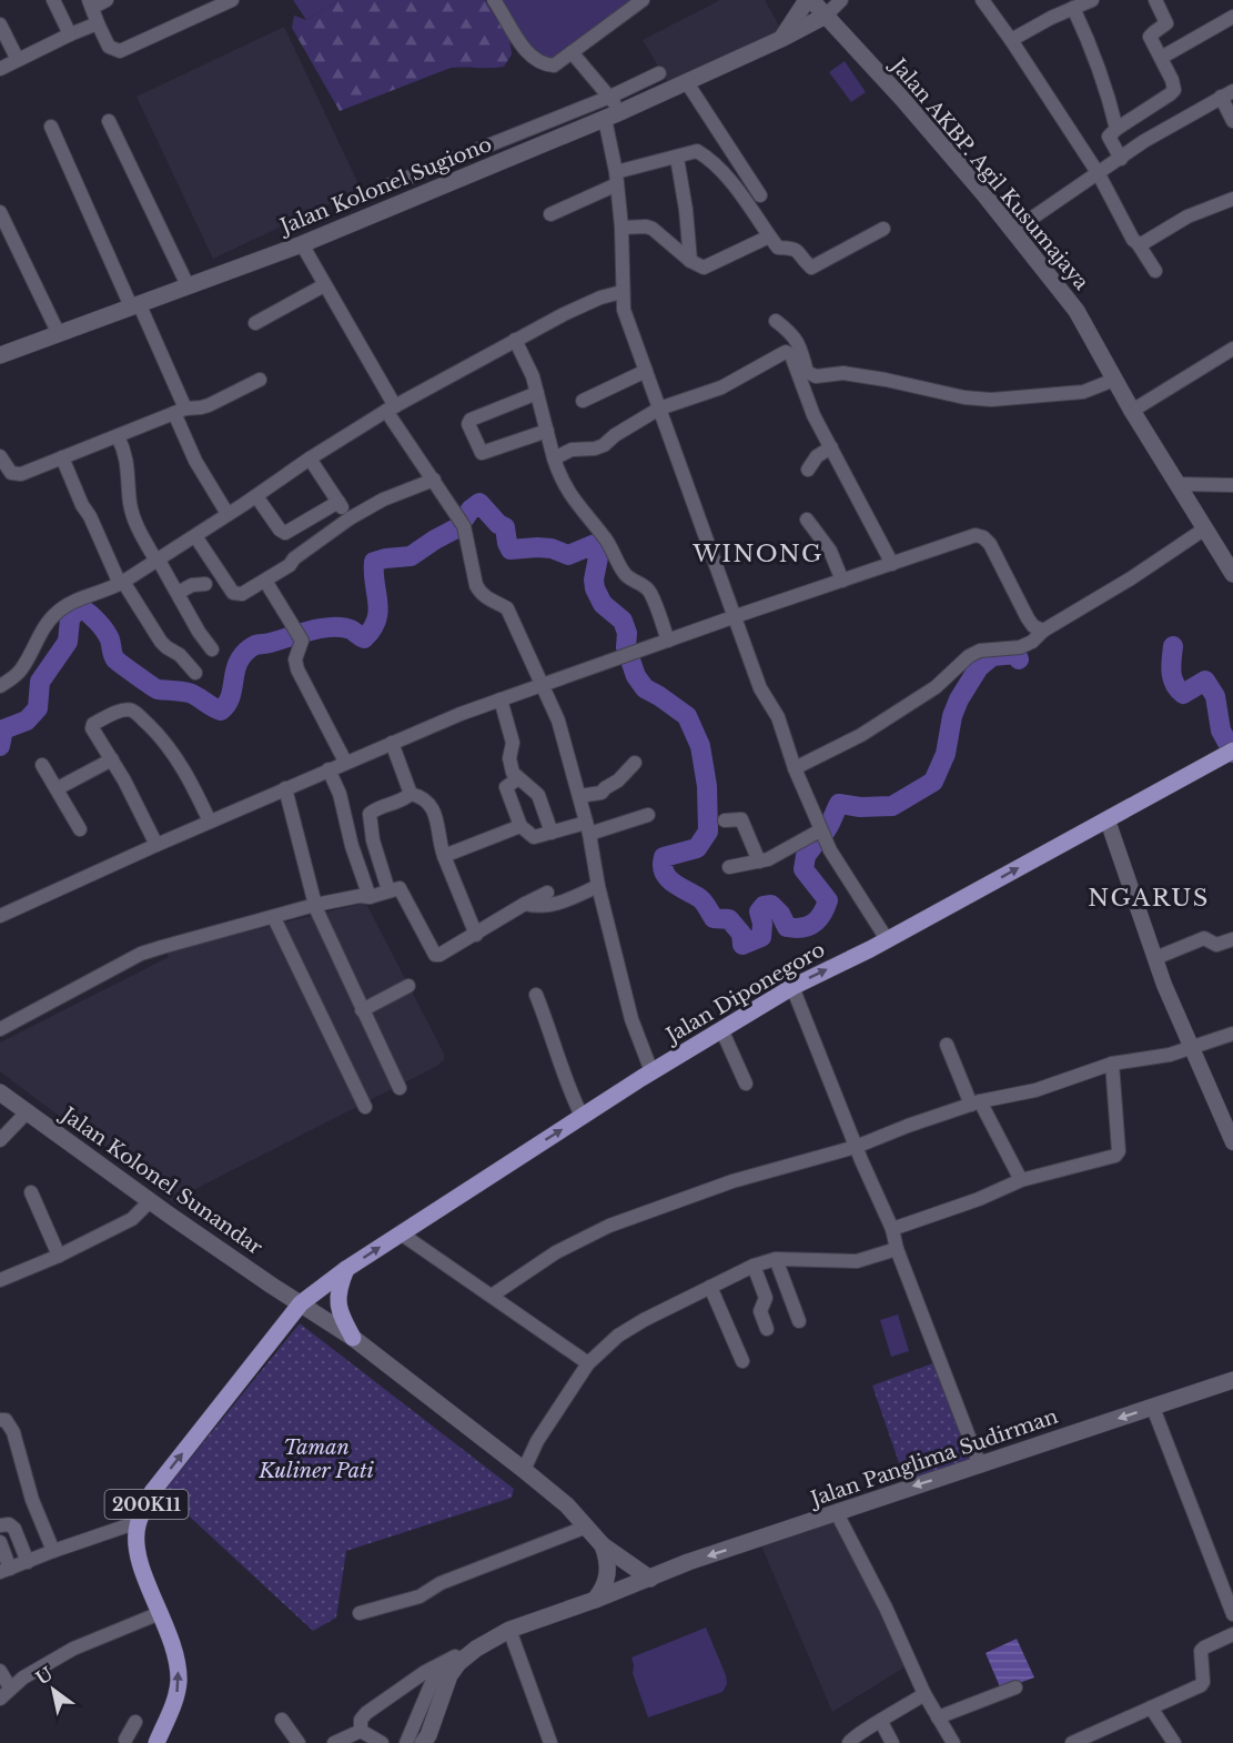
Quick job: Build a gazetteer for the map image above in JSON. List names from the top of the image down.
{
  "streets": {
    "main road": [
      "Jalan AKBP. Agil Kusumajaya",
      "Jalan Kolonel Sugiono",
      "Jalan Diponegoro",
      "Jalan Kolonel Sunandar",
      "Jalan Panglima Sudirman",
      "200K11"
    ]
  },
  "crossings": [
    ["Jalan AKBP. Agil Kusumajaya", "Jalan Kolonel Sugiono"],
    ["Jalan Diponegoro", "Jalan Kolonel Sunandar"],
    ["Jalan Diponegoro", "200K11"],
    ["Jalan Kolonel Sunandar", "200K11"]
  ],
  "one_way": ["Jalan Diponegoro", "Jalan Panglima Sudirman"],
  "districts": ["WINONG", "NGARUS"],
  "parks": ["Taman Kuliner Pati"],
  "north": "top left"
}
